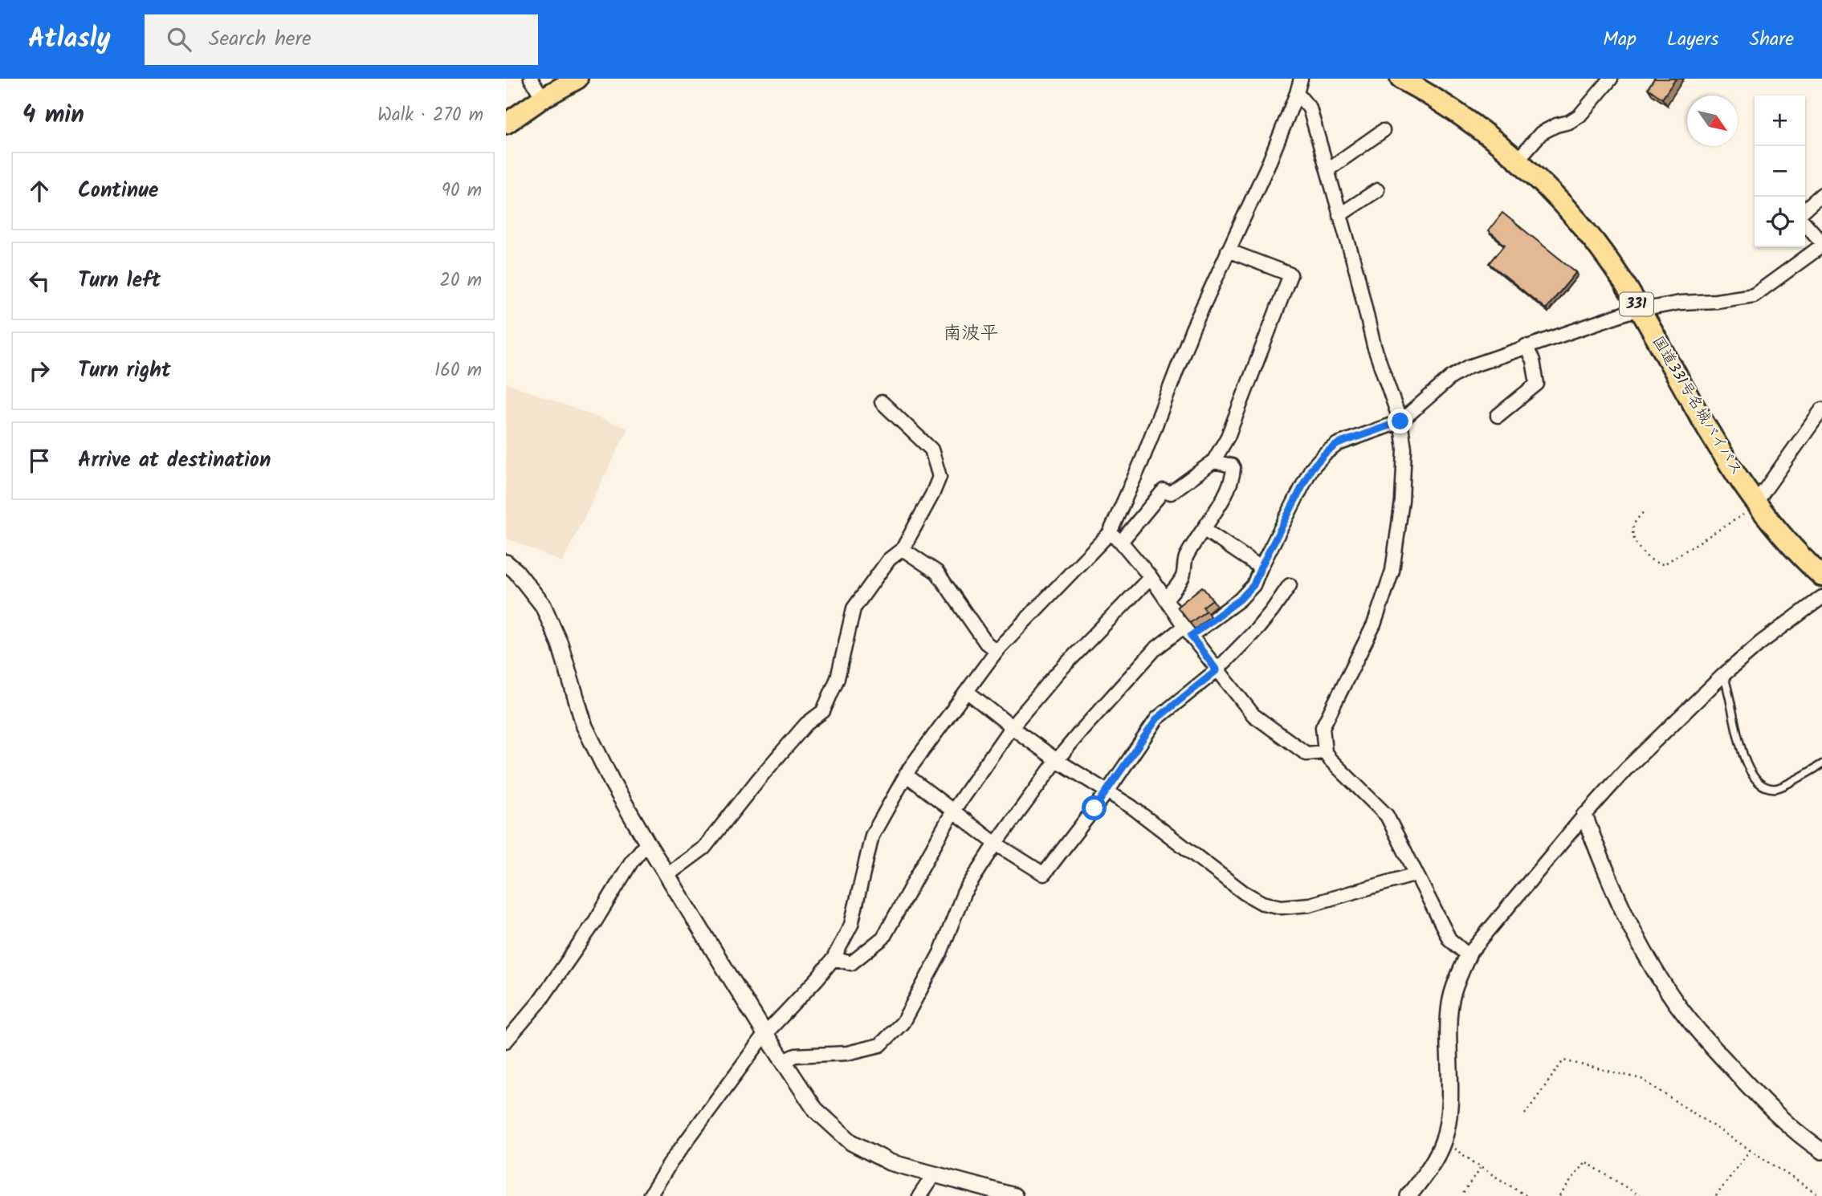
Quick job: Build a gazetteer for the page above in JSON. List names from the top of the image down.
{
  "streets": {
    "highway": ["331", "国道331号名城バイパス"]
  },
  "districts": ["南波平"],
  "north": "bottom right",
  "page": {
    "header": "Atlasly",
    "search": "Search here",
    "nav": ["Map", "Layers", "Share"],
    "heading": ["4 min", "Walk · 270 m"],
    "map_buttons": ["+", "−"],
    "list": [
      ["Continue", "90 m"],
      ["Turn left", "20 m"],
      ["Turn right", "160 m"],
      "Arrive at destination"
    ]
  }
}
